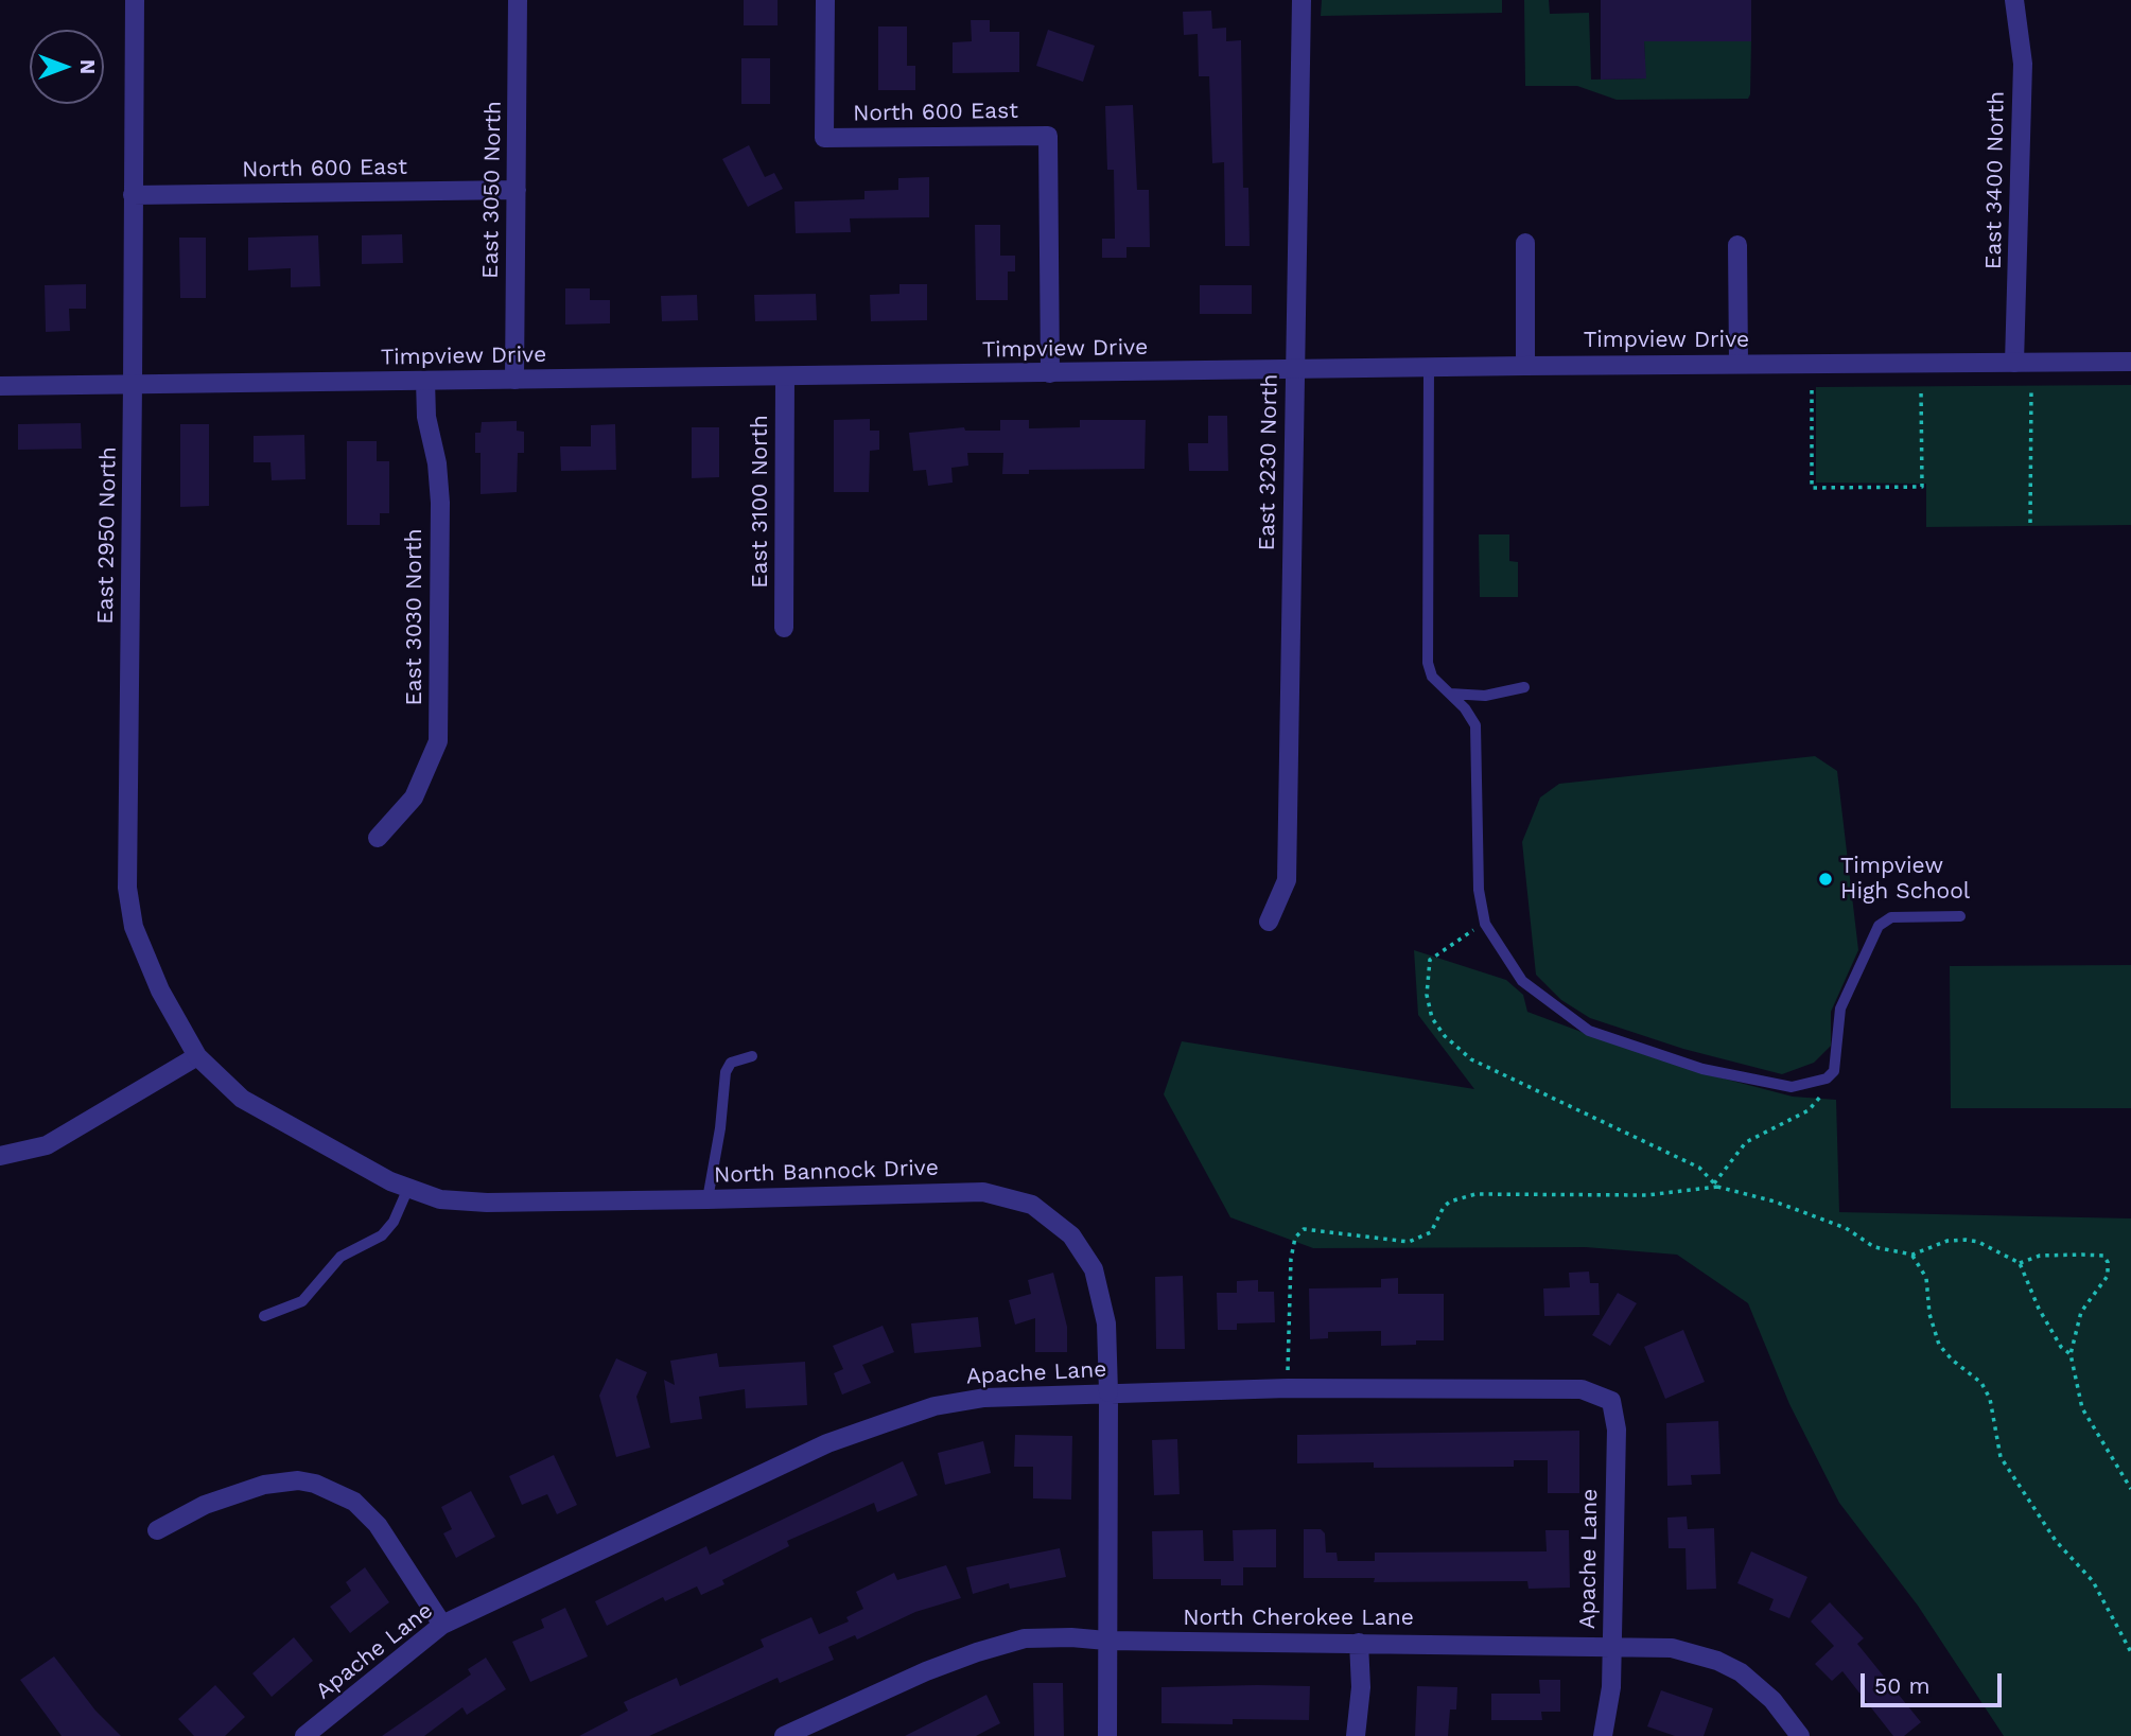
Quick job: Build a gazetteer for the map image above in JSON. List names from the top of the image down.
{
  "streets": {
    "street": [
      "North 600 East",
      "East 3400 North",
      "East 3050 North",
      "Timpview Drive",
      "East 3230 North",
      "East 3100 North",
      "East 2950 North",
      "East 3030 North",
      "North Bannock Drive",
      "Apache Lane",
      "North Cherokee Lane"
    ]
  },
  "crossings": [
    ["North 600 East", "East 3050 North"],
    ["North 600 East", "Timpview Drive"],
    ["North 600 East", "East 2950 North"],
    ["East 3400 North", "Timpview Drive"],
    ["East 3050 North", "Timpview Drive"],
    ["Timpview Drive", "East 3230 North"],
    ["Timpview Drive", "East 3100 North"],
    ["Timpview Drive", "East 2950 North"],
    ["Timpview Drive", "East 3030 North"],
    ["East 2950 North", "North Bannock Drive"],
    ["North Bannock Drive", "Apache Lane"],
    ["North Bannock Drive", "North Cherokee Lane"],
    ["Apache Lane", "North Cherokee Lane"]
  ],
  "places": ["Timpview High School"],
  "scale_bar": "50 m",
  "north": "right"
}
